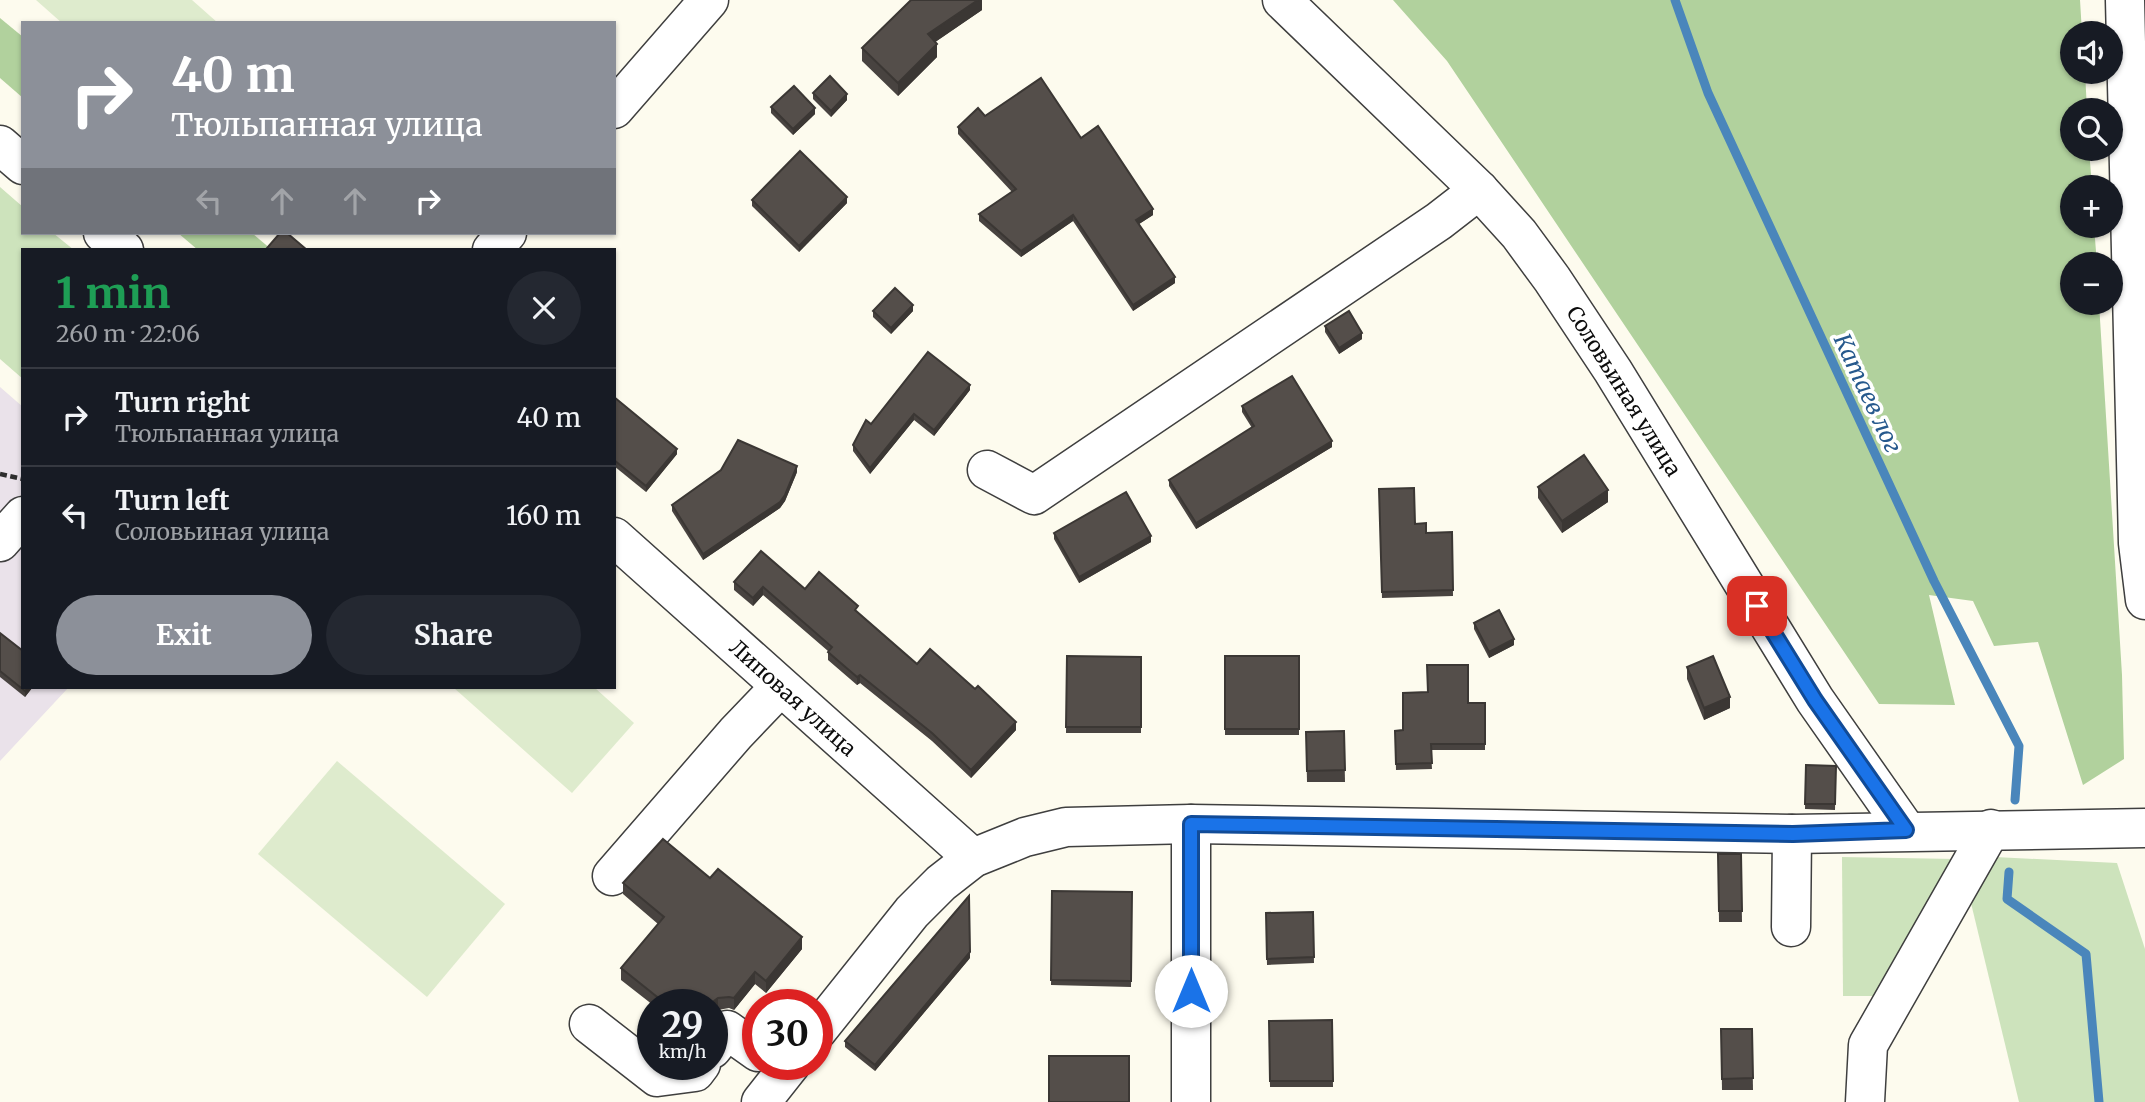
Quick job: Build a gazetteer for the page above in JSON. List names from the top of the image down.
{
  "streets": {
    "street": ["Соловьиная улица", "Липовая улица"]
  },
  "water": ["Катаев лог"],
  "page": {
    "map_buttons": ["+", "−"],
    "turn": ["40 m", "Тюльпанная улица"],
    "heading": ["1 min", "260 m · 22:06"],
    "list": [
      {
        "name": "Turn right",
        "note": "Тюльпанная улица",
        "value": "40 m"
      },
      {
        "name": "Turn left",
        "note": "Соловьиная улица",
        "value": "160 m"
      }
    ],
    "buttons": ["Exit", "Share"],
    "speed": "29 km/h",
    "limit": "30"
  }
}
